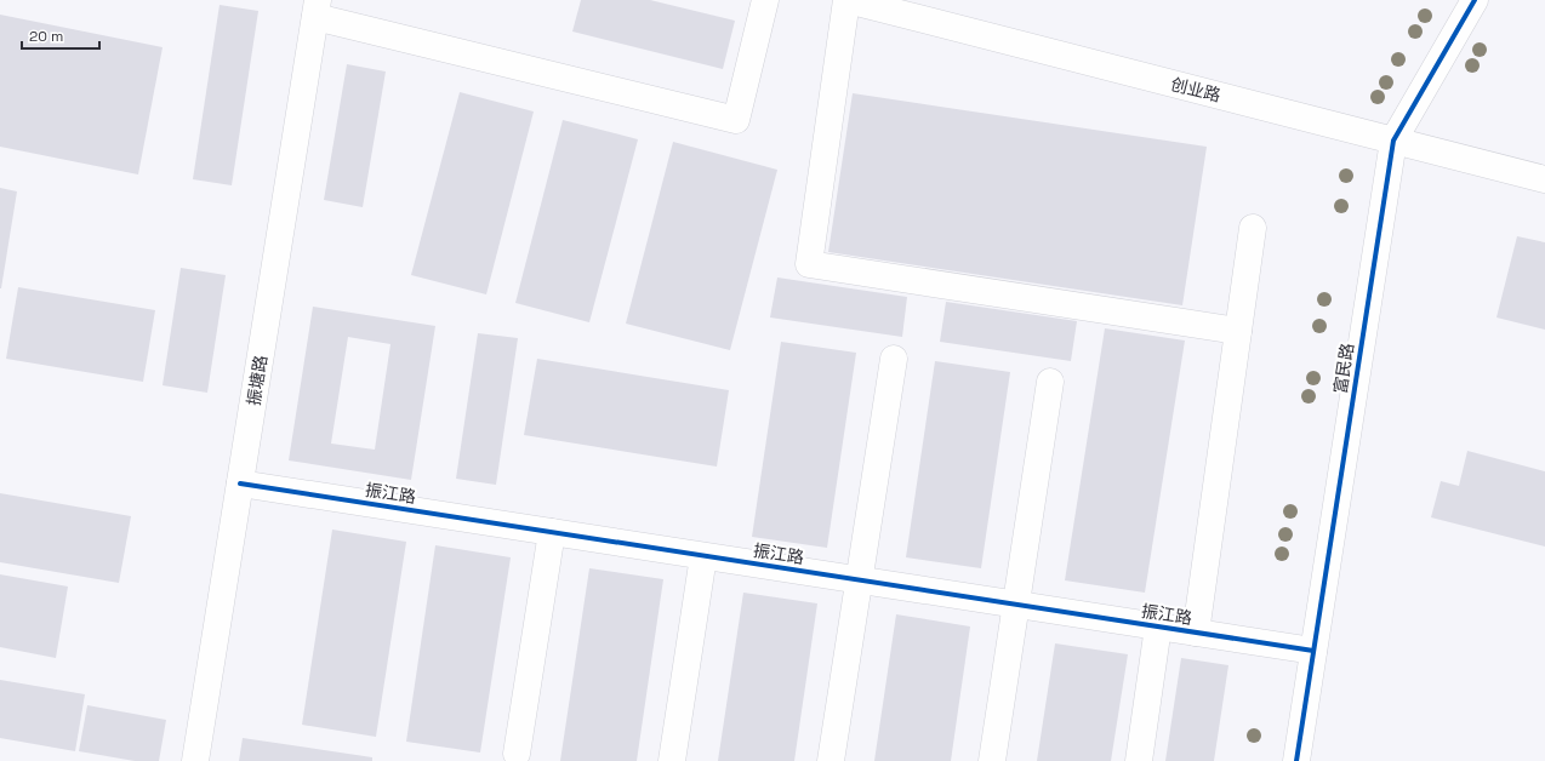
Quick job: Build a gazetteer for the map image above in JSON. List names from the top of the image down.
{
  "streets": {
    "street": [
      "创业路",
      "富民路",
      "振塘路",
      "振江路"
    ]
  },
  "crossings": [
    ["创业路", "富民路"],
    ["富民路", "振江路"],
    ["振塘路", "振江路"]
  ],
  "scale_bar": "20 m"
}
